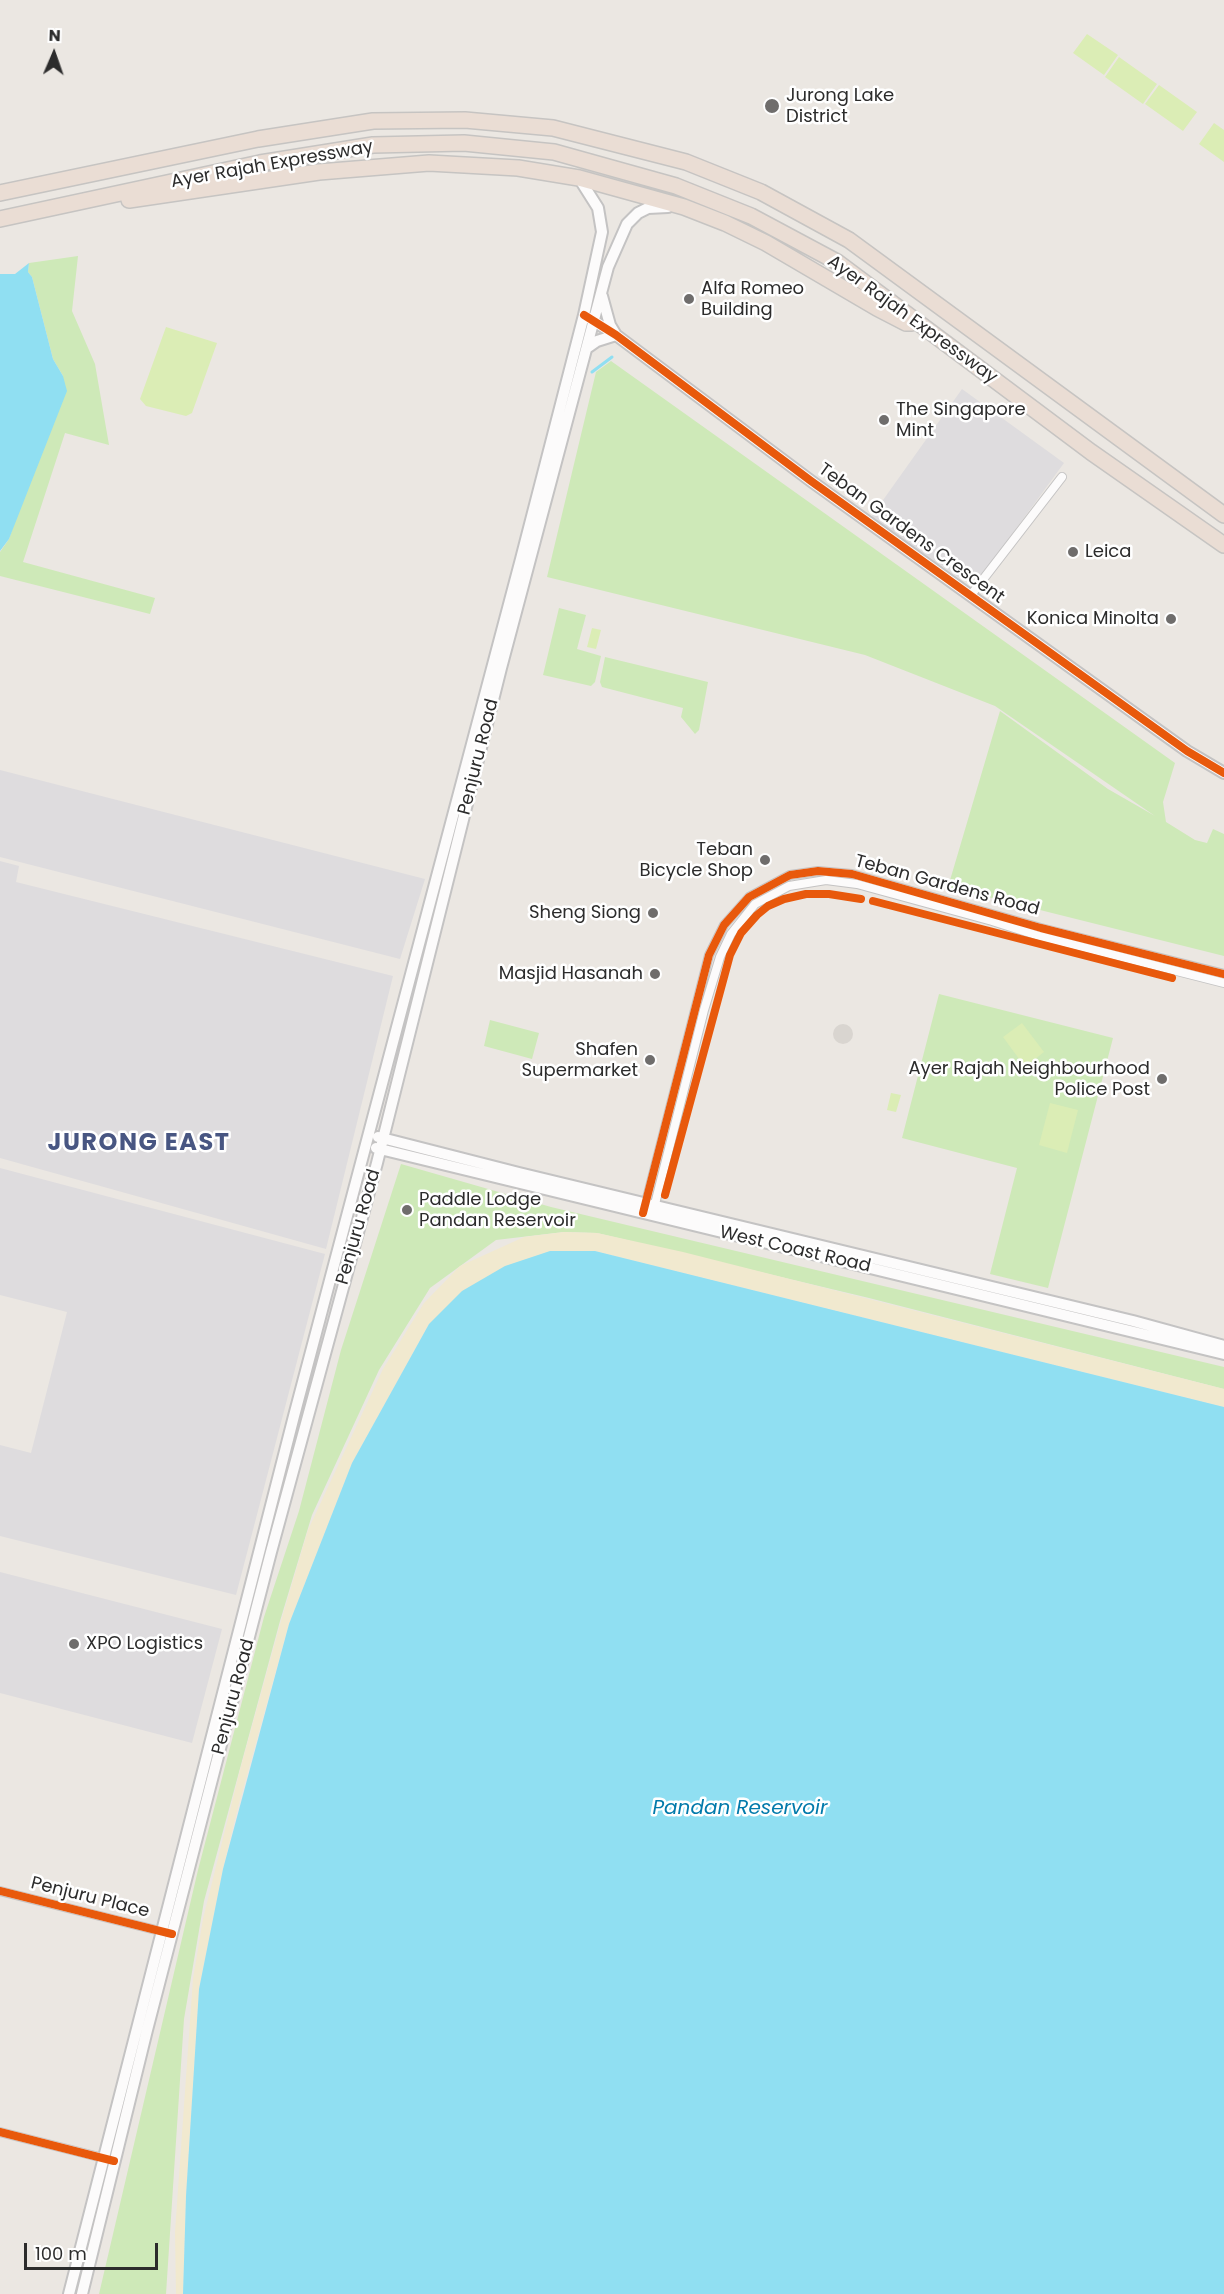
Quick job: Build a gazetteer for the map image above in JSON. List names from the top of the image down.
{
  "streets": {
    "highway": ["Ayer Rajah Expressway"],
    "main road": ["Teban Gardens Crescent", "Penjuru Road", "West Coast Road"],
    "street": ["Teban Gardens Road", "Penjuru Place"]
  },
  "crossings": [
    ["Teban Gardens Crescent", "Penjuru Road"],
    ["Penjuru Road", "West Coast Road"],
    ["Penjuru Road", "Penjuru Place"],
    ["Teban Gardens Road", "West Coast Road"]
  ],
  "districts": ["JURONG EAST"],
  "water": ["Pandan Reservoir"],
  "places": [
    "Jurong Lake District",
    "Alfa Romeo Building",
    "The Singapore Mint",
    "Leica",
    "Konica Minolta",
    "Teban Bicycle Shop",
    "Sheng Siong",
    "Masjid Hasanah",
    "Shafen Supermarket",
    "Ayer Rajah Neighbourhood Police Post",
    "Paddle Lodge Pandan Reservoir",
    "XPO Logistics"
  ],
  "scale_bar": "100 m",
  "north": "top"
}
